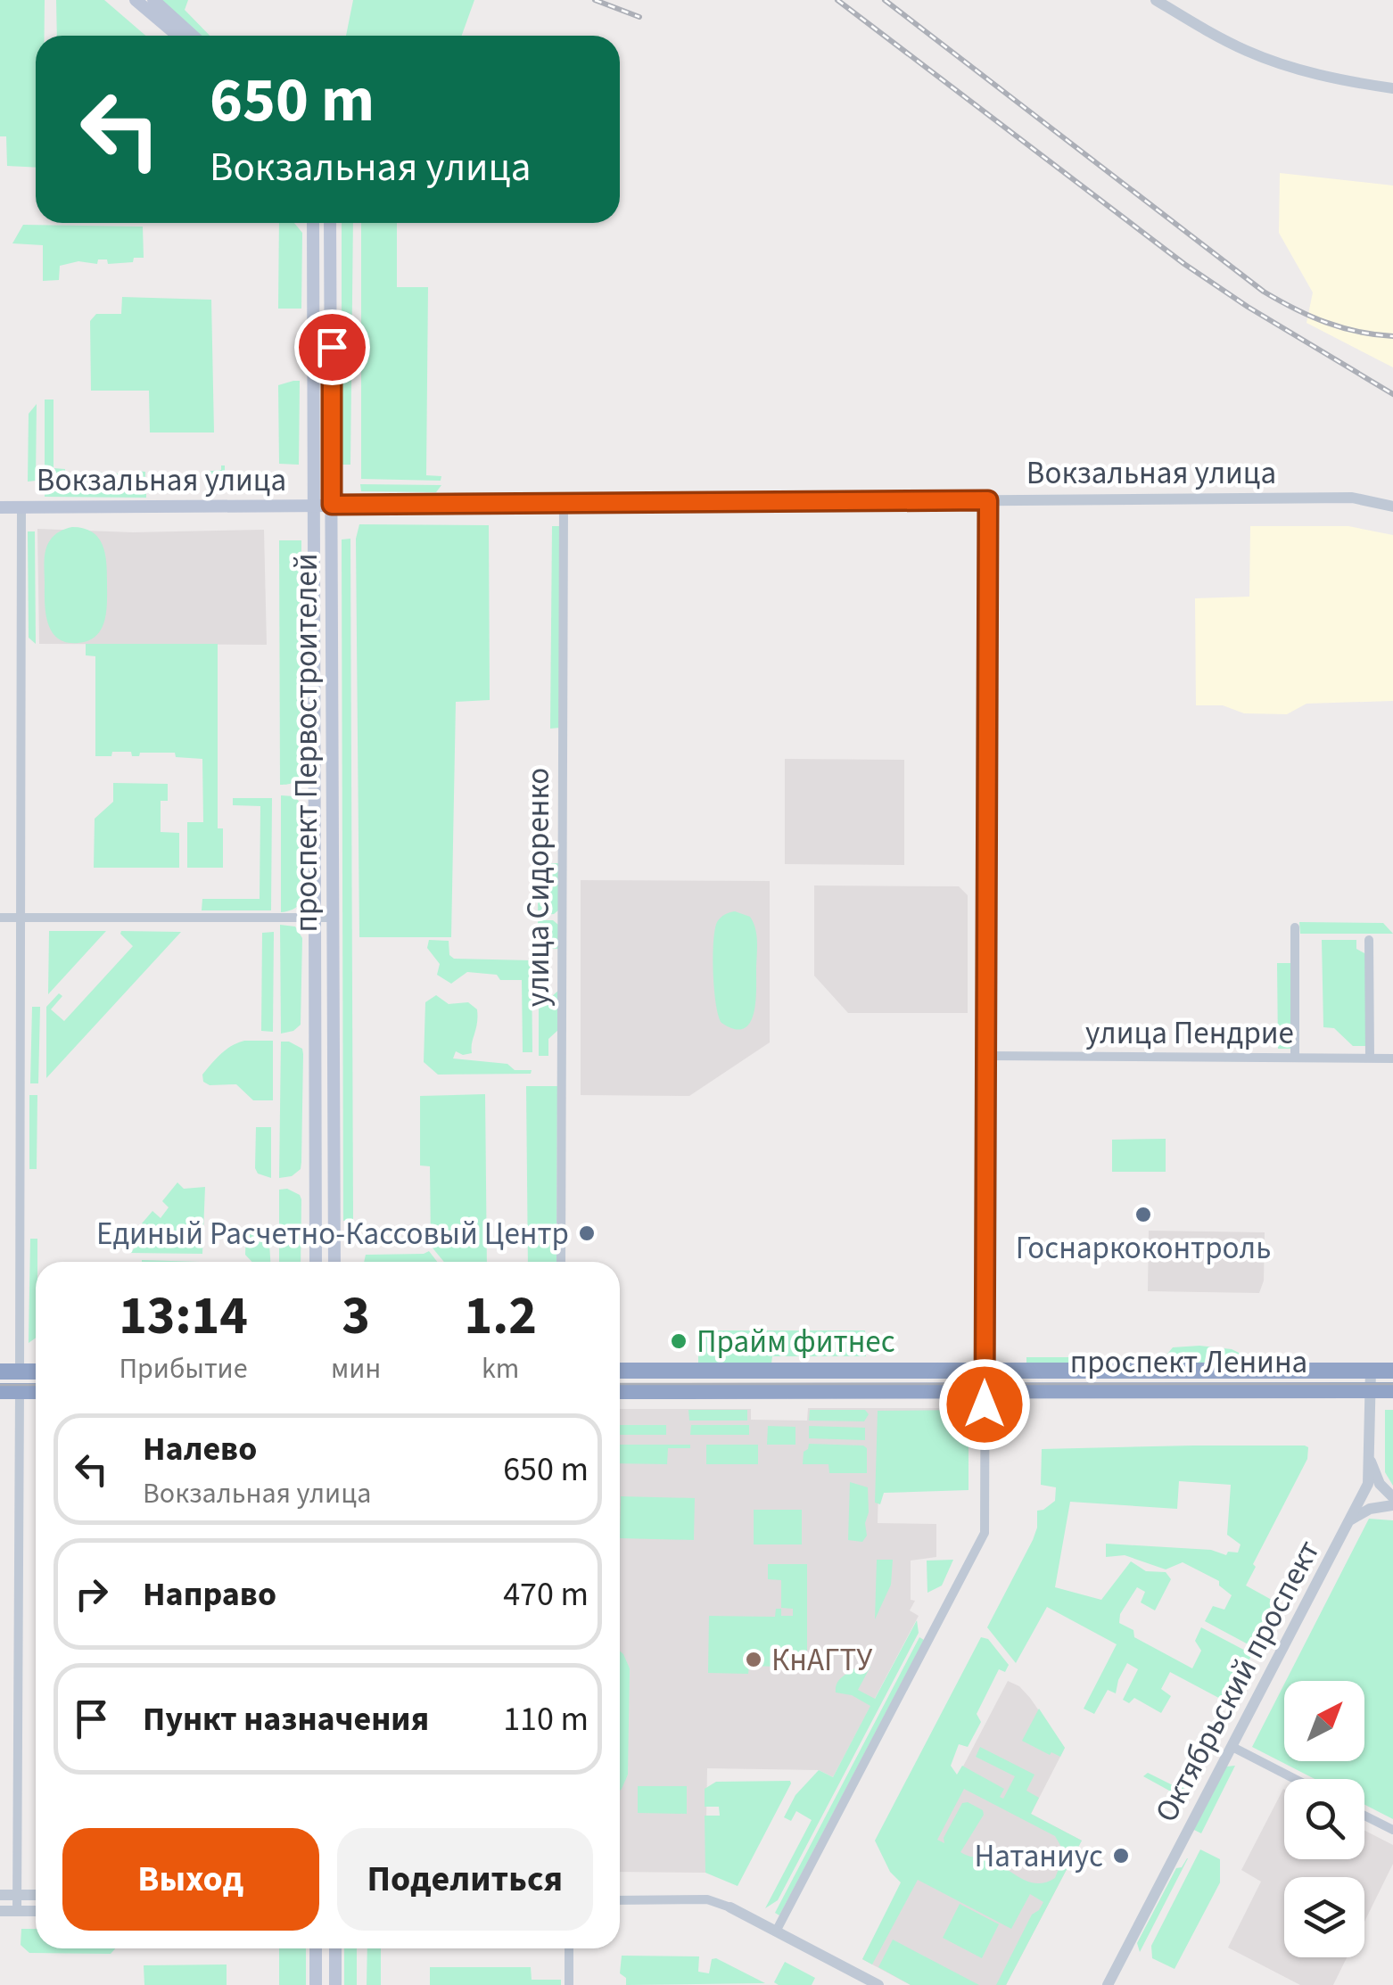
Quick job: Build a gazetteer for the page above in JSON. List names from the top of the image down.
{
  "streets": {
    "highway": ["проспект Ленина"],
    "main road": ["Вокзальная улица", "проспект Первостроителей"],
    "street": ["улица Сидоренко", "улица Пендрие", "Октябрьский проспект"]
  },
  "crossings": [
    ["Вокзальная улица", "проспект Первостроителей"],
    ["Вокзальная улица", "улица Сидоренко"],
    ["проспект Ленина", "Октябрьский проспект"]
  ],
  "places": [
    "Госнаркоконтроль",
    "Единый Расчетно-Кассовый Центр",
    "Прайм фитнес",
    "КнАГТУ",
    "Натаниус"
  ],
  "north": "top right",
  "page": {
    "turn": ["650 m", "Вокзальная улица"],
    "eta": [
      "13:14",
      "Прибытие",
      "3",
      "мин",
      "1.2",
      "km"
    ],
    "list": [
      {
        "name": "Налево",
        "note": "Вокзальная улица",
        "value": "650 m"
      },
      {
        "name": "Направо",
        "value": "470 m"
      },
      {
        "name": "Пункт назначения",
        "value": "110 m"
      }
    ],
    "buttons": ["Выход", "Поделиться"]
  }
}
